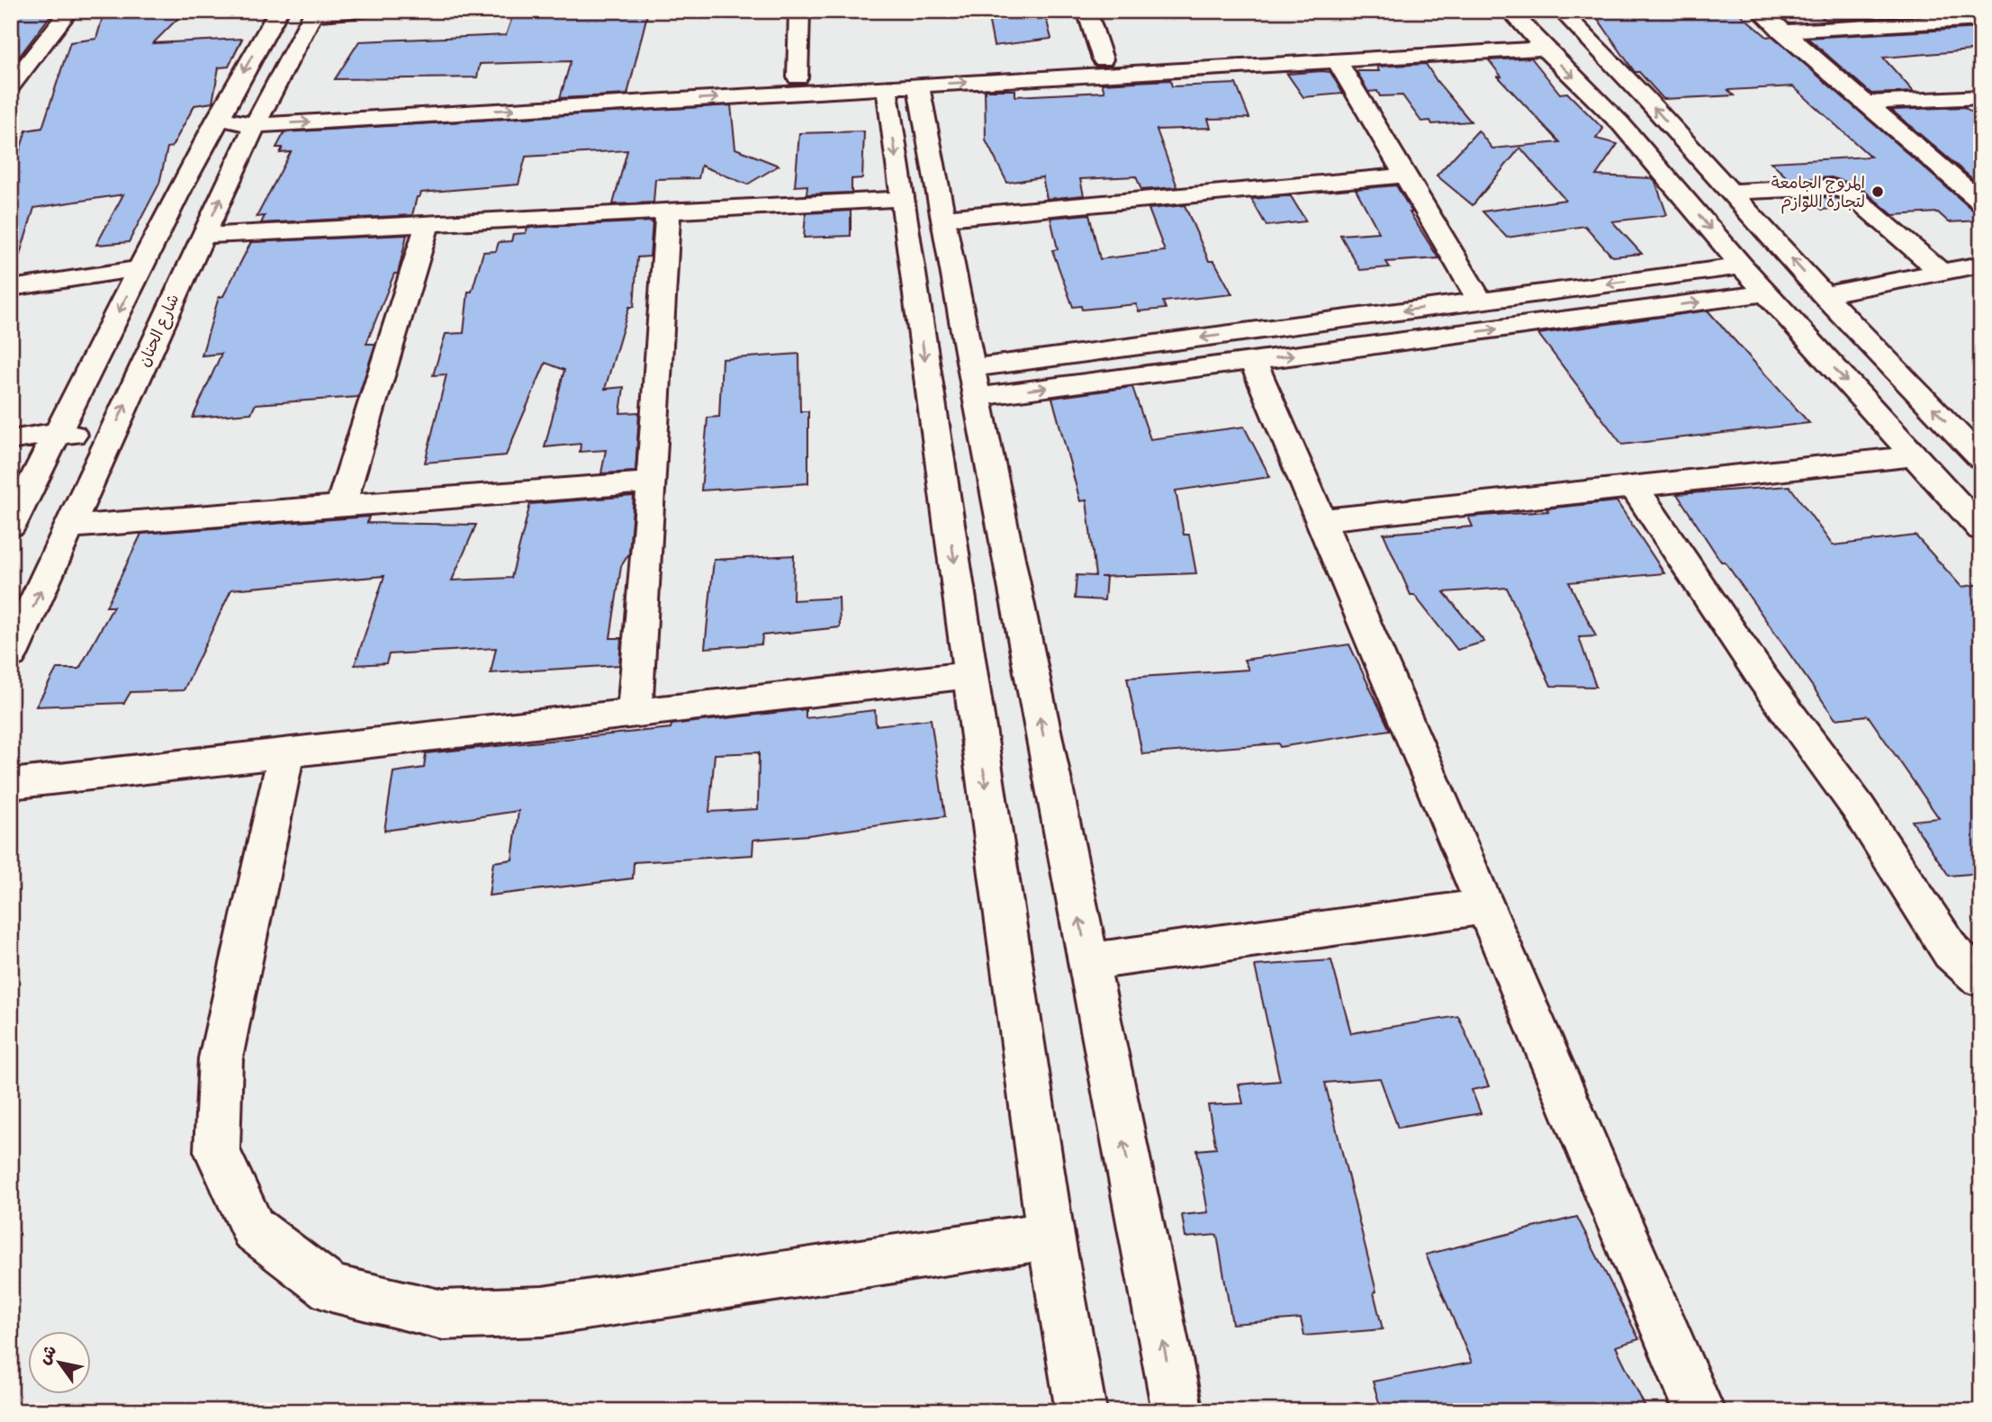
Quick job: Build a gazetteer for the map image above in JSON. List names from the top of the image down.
{
  "streets": {
    "street": ["شارع الحنان"]
  },
  "places": ["المروج الجامعة لتجارة اللوازم"],
  "north": "top left"
}
